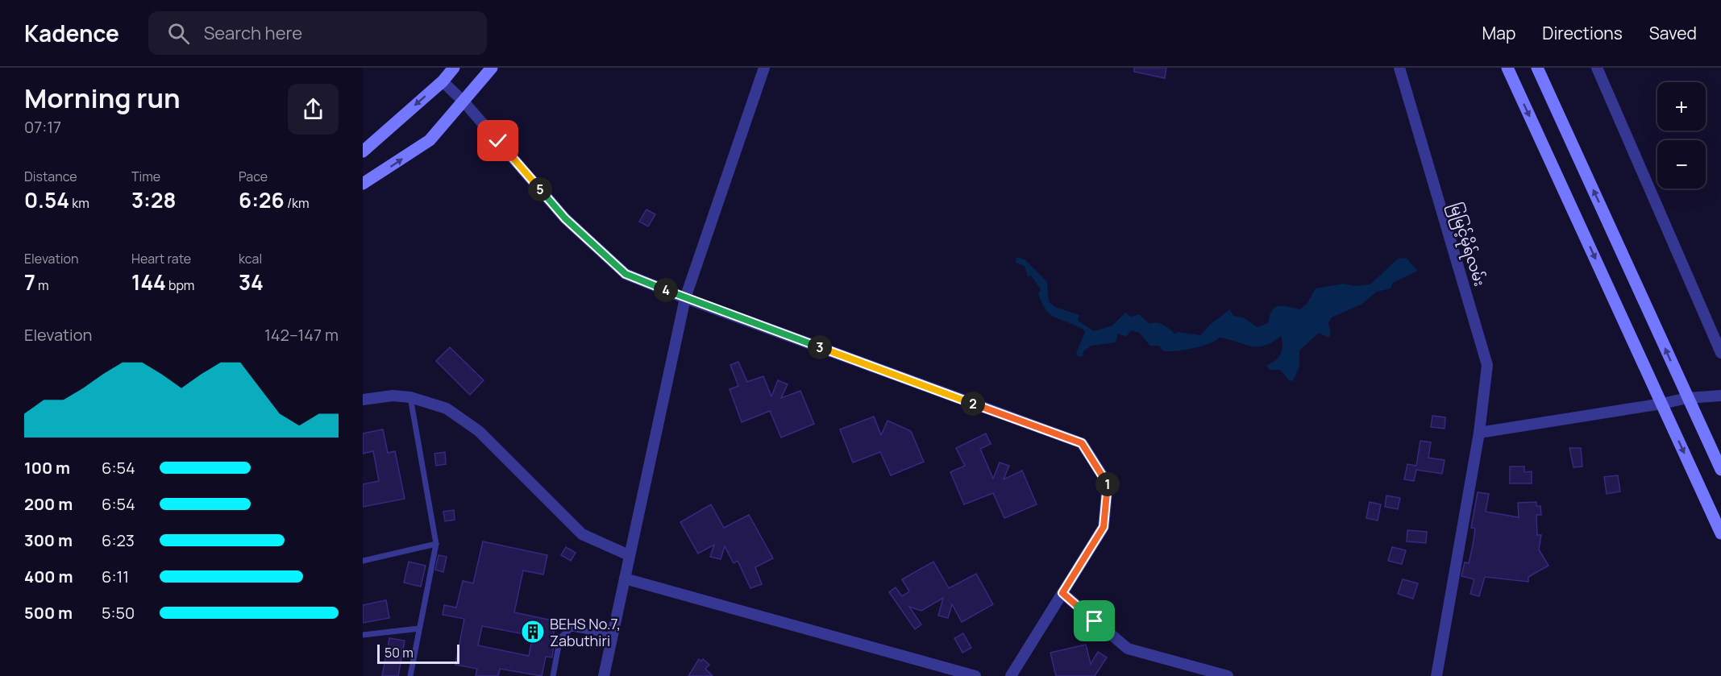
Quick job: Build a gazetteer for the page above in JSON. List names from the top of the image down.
{
  "streets": {
    "street": ["မြမြင့်မိုရ်လမ်း"]
  },
  "places": {
    "building": ["BEHS No.7, Zabuthiri"]
  },
  "scale_bar": "50 m",
  "page": {
    "header": "Kadence",
    "search": "Search here",
    "nav": ["Map", "Directions", "Saved"],
    "heading": ["Morning run", "07:17"],
    "map_buttons": ["+", "−"],
    "stats": [
      ["Distance", "0.54 km"],
      ["Time", "3:28"],
      ["Pace", "6:26 /km"],
      ["Elevation", "7 m"],
      ["Heart rate", "144 bpm"],
      ["kcal", "34"]
    ],
    "pins": [
      "5",
      "4",
      "3",
      "2",
      "1"
    ],
    "chart": ["Elevation", "142–147 m"],
    "list": [
      {
        "name": "100 m",
        "note": "6:54"
      },
      {
        "name": "200 m",
        "note": "6:54"
      },
      {
        "name": "300 m",
        "note": "6:23"
      },
      {
        "name": "400 m",
        "note": "6:11"
      },
      {
        "name": "500 m",
        "note": "5:50"
      }
    ],
    "scale": "50 m"
  }
}
